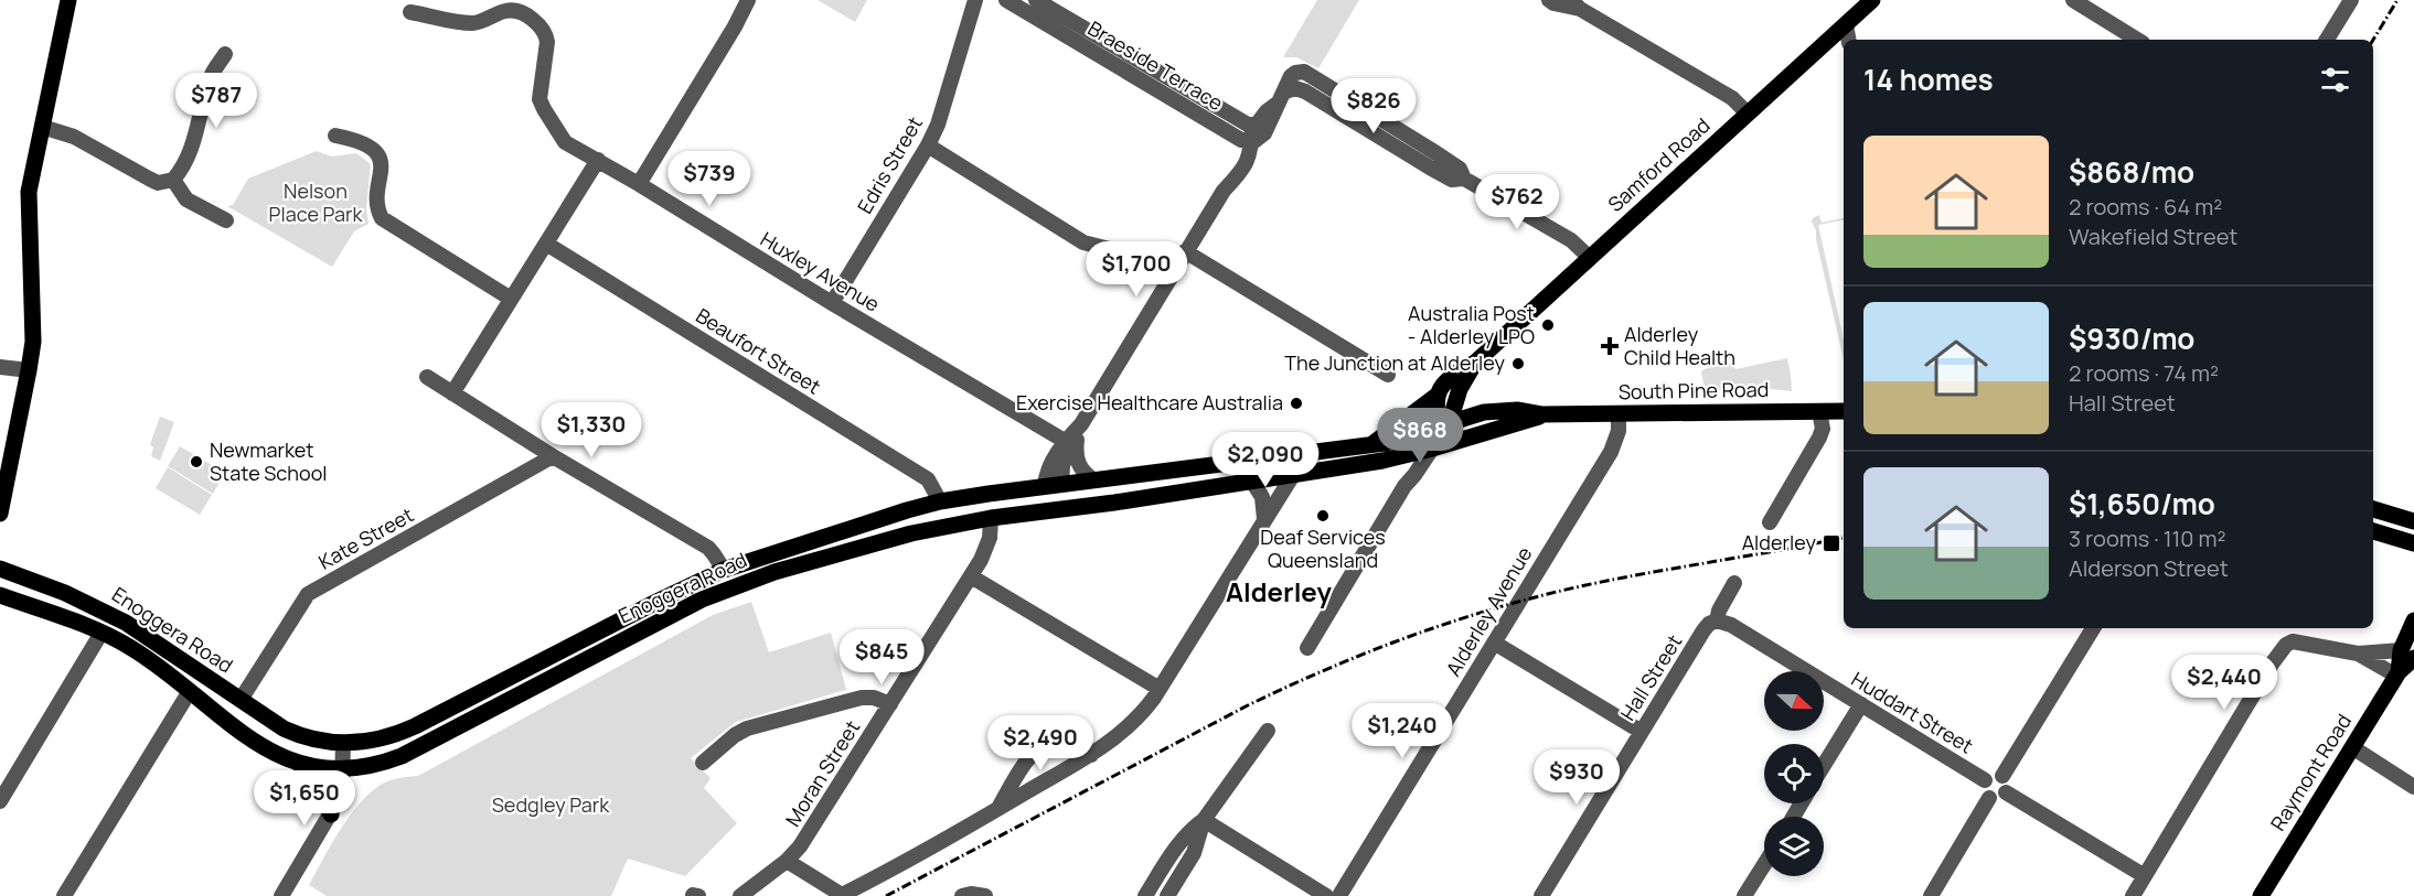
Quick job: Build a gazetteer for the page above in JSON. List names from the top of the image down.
{
  "streets": {
    "main road": [
      "Samford Road",
      "South Pine Road",
      "Enoggera Road",
      "Raymont Road"
    ],
    "street": [
      "Braeside Terrace",
      "Edris Street",
      "Huxley Avenue",
      "Beaufort Street",
      "Kate Street",
      "Alderley Avenue",
      "Hall Street",
      "Huddart Street",
      "Moran Street"
    ]
  },
  "crossings": [
    ["Edris Street", "Huxley Avenue"],
    ["Samford Road", "South Pine Road"],
    ["Samford Road", "Enoggera Road"],
    ["Beaufort Street", "Enoggera Road"],
    ["South Pine Road", "Enoggera Road"],
    ["South Pine Road", "Alderley Avenue"],
    ["Kate Street", "Enoggera Road"],
    ["Enoggera Road", "Moran Street"],
    ["Hall Street", "Huddart Street"]
  ],
  "districts": ["Alderley"],
  "parks": ["Nelson Place Park", "Sedgley Park"],
  "places": {
    "other": [
      "Australia Post - Alderley LPO",
      "The Junction at Alderley",
      "Exercise Healthcare Australia",
      "Newmarket State School",
      "Deaf Services Queensland"
    ],
    "health": ["Alderley Child Health"],
    "transit": ["Alderley"]
  },
  "north": "right",
  "page": {
    "heading": "14 homes",
    "price": [
      "$787",
      "$826",
      "$739",
      "$762",
      "$1,700",
      "$1,330",
      "$868",
      "$2,090",
      "$845",
      "$2,440",
      "$1,240",
      "$2,490",
      "$930",
      "$1,650"
    ],
    "list": [
      {
        "name": "$868/mo",
        "note": "2 rooms · 64 m² · Wakefield Street"
      },
      {
        "name": "$930/mo",
        "note": "2 rooms · 74 m² · Hall Street"
      },
      {
        "name": "$1,650/mo",
        "note": "3 rooms · 110 m² · Alderson Street"
      }
    ]
  }
}
